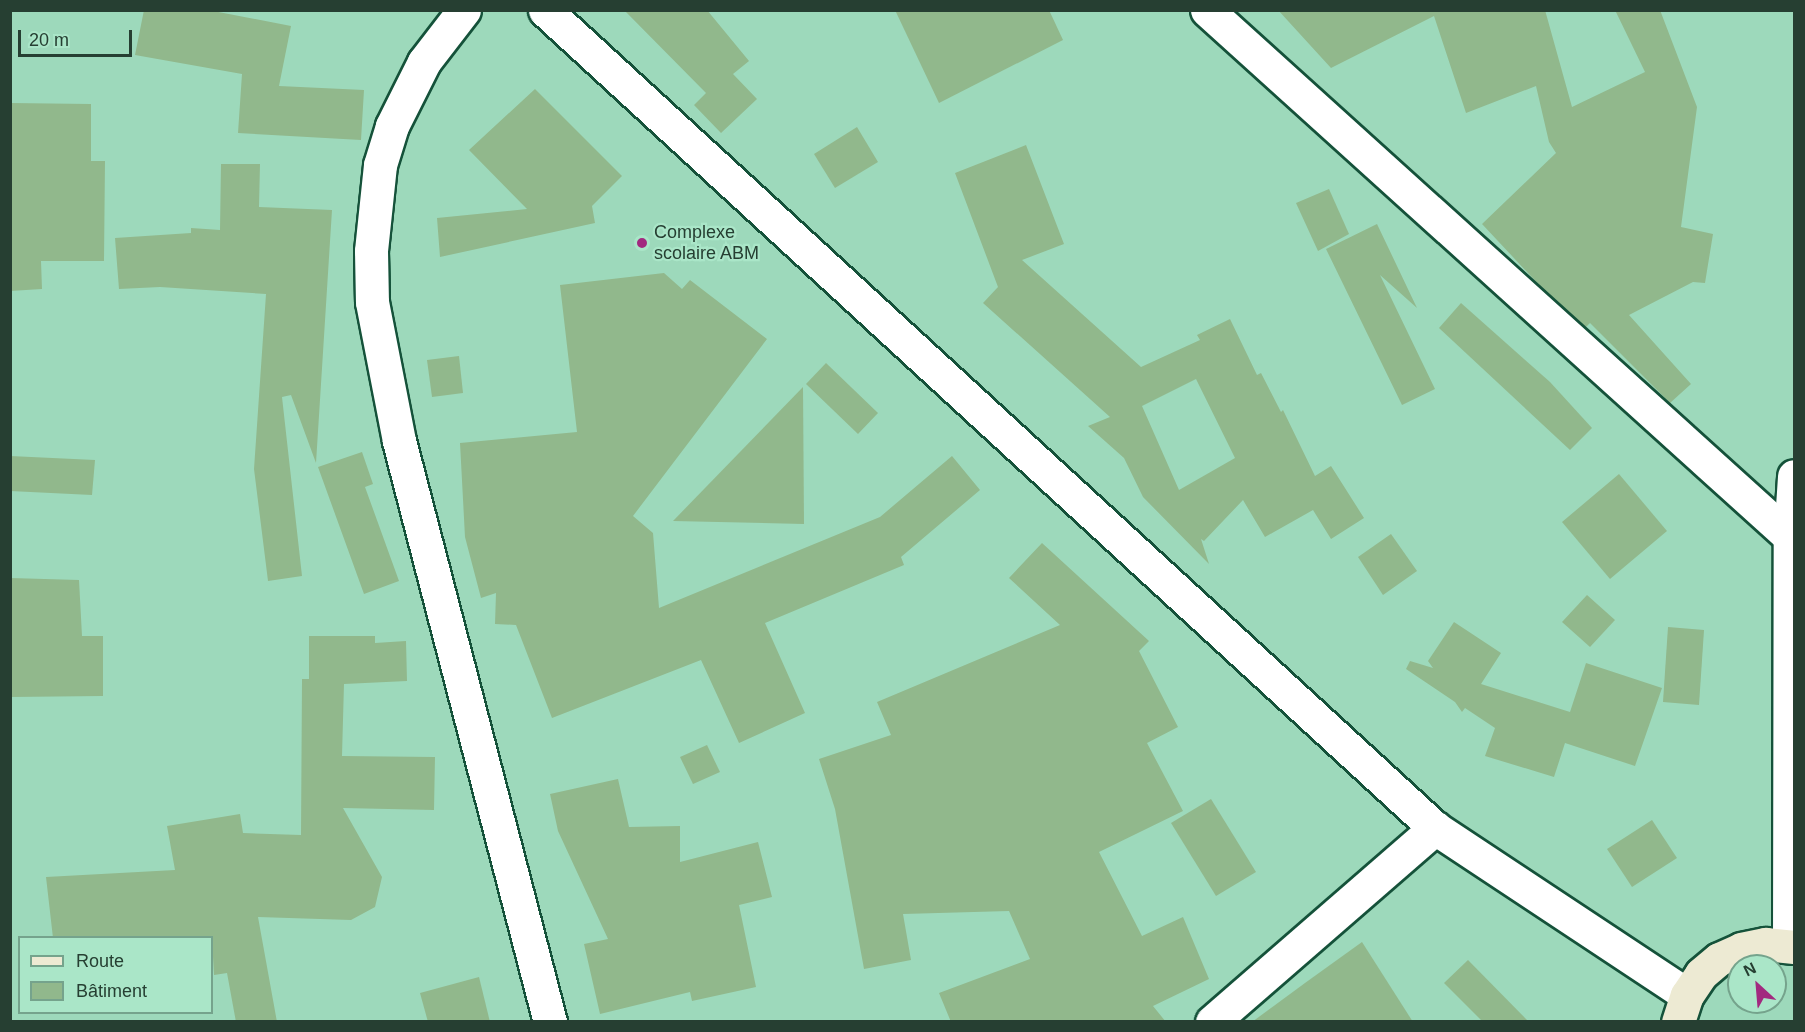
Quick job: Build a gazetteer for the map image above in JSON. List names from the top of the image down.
{
  "places": ["Complexe scolaire ABM"],
  "legend": ["Route", "Bâtiment"],
  "scale_bar": "20 m",
  "north": "top left"
}
